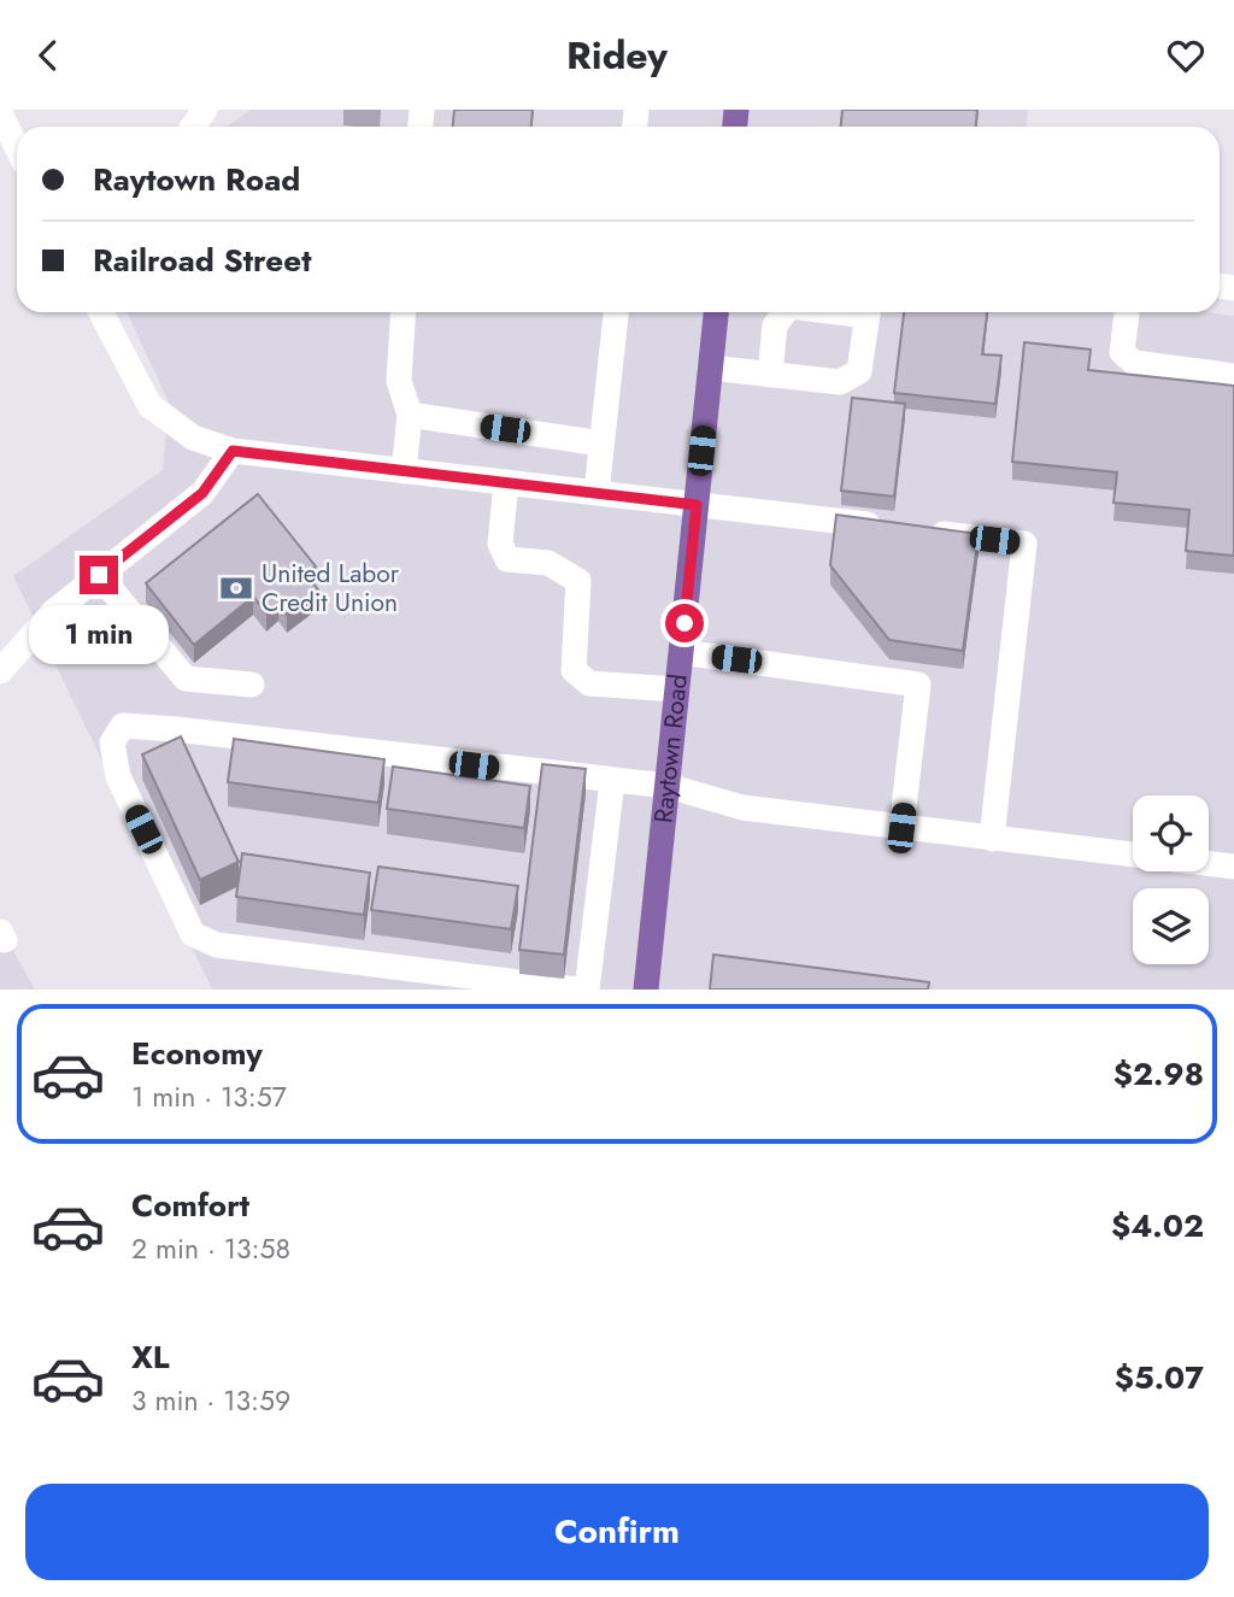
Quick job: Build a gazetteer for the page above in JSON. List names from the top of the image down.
{
  "streets": {
    "main road": ["Raytown Road"]
  },
  "places": {
    "bank": ["United Labor Credit Union"]
  },
  "page": {
    "header": "Ridey",
    "banner": ["Raytown Road", "Railroad Street"],
    "bubble": "1 min",
    "list": [
      {
        "name": "Economy",
        "note": "1 min · 13:57",
        "value": "$2.98"
      },
      {
        "name": "Comfort",
        "note": "2 min · 13:58",
        "value": "$4.02"
      },
      {
        "name": "XL",
        "note": "3 min · 13:59",
        "value": "$5.07"
      }
    ],
    "buttons": "Confirm"
  }
}
